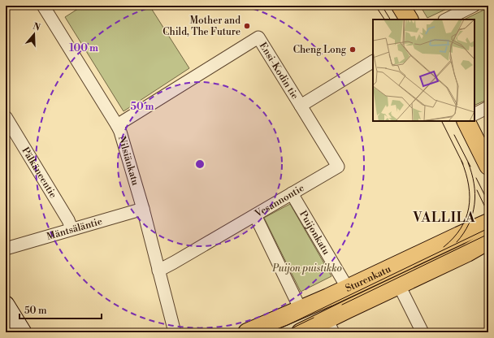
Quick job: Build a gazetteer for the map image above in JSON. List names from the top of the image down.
{
  "streets": {
    "main road": ["Sturenkatu"],
    "street": [
      "Ensi-Kodin tie",
      "Nilsiänkatu",
      "Pälkäneentie",
      "Vesannontie",
      "Mäntsäläntie",
      "Puijonkatu"
    ]
  },
  "crossings": [
    ["Ensi-Kodin tie", "Nilsiänkatu"],
    ["Ensi-Kodin tie", "Vesannontie"],
    ["Nilsiänkatu", "Vesannontie"],
    ["Nilsiänkatu", "Mäntsäläntie"],
    ["Pälkäneentie", "Mäntsäläntie"],
    ["Vesannontie", "Puijonkatu"],
    ["Puijonkatu", "Sturenkatu"]
  ],
  "districts": ["VALLILA"],
  "parks": ["Puijon puistikko"],
  "places": ["Mother and Child, The Future", "Cheng Long"],
  "scale_bar": "50 m",
  "north": "top",
  "rings": ["100 m", "50 m"]
}
